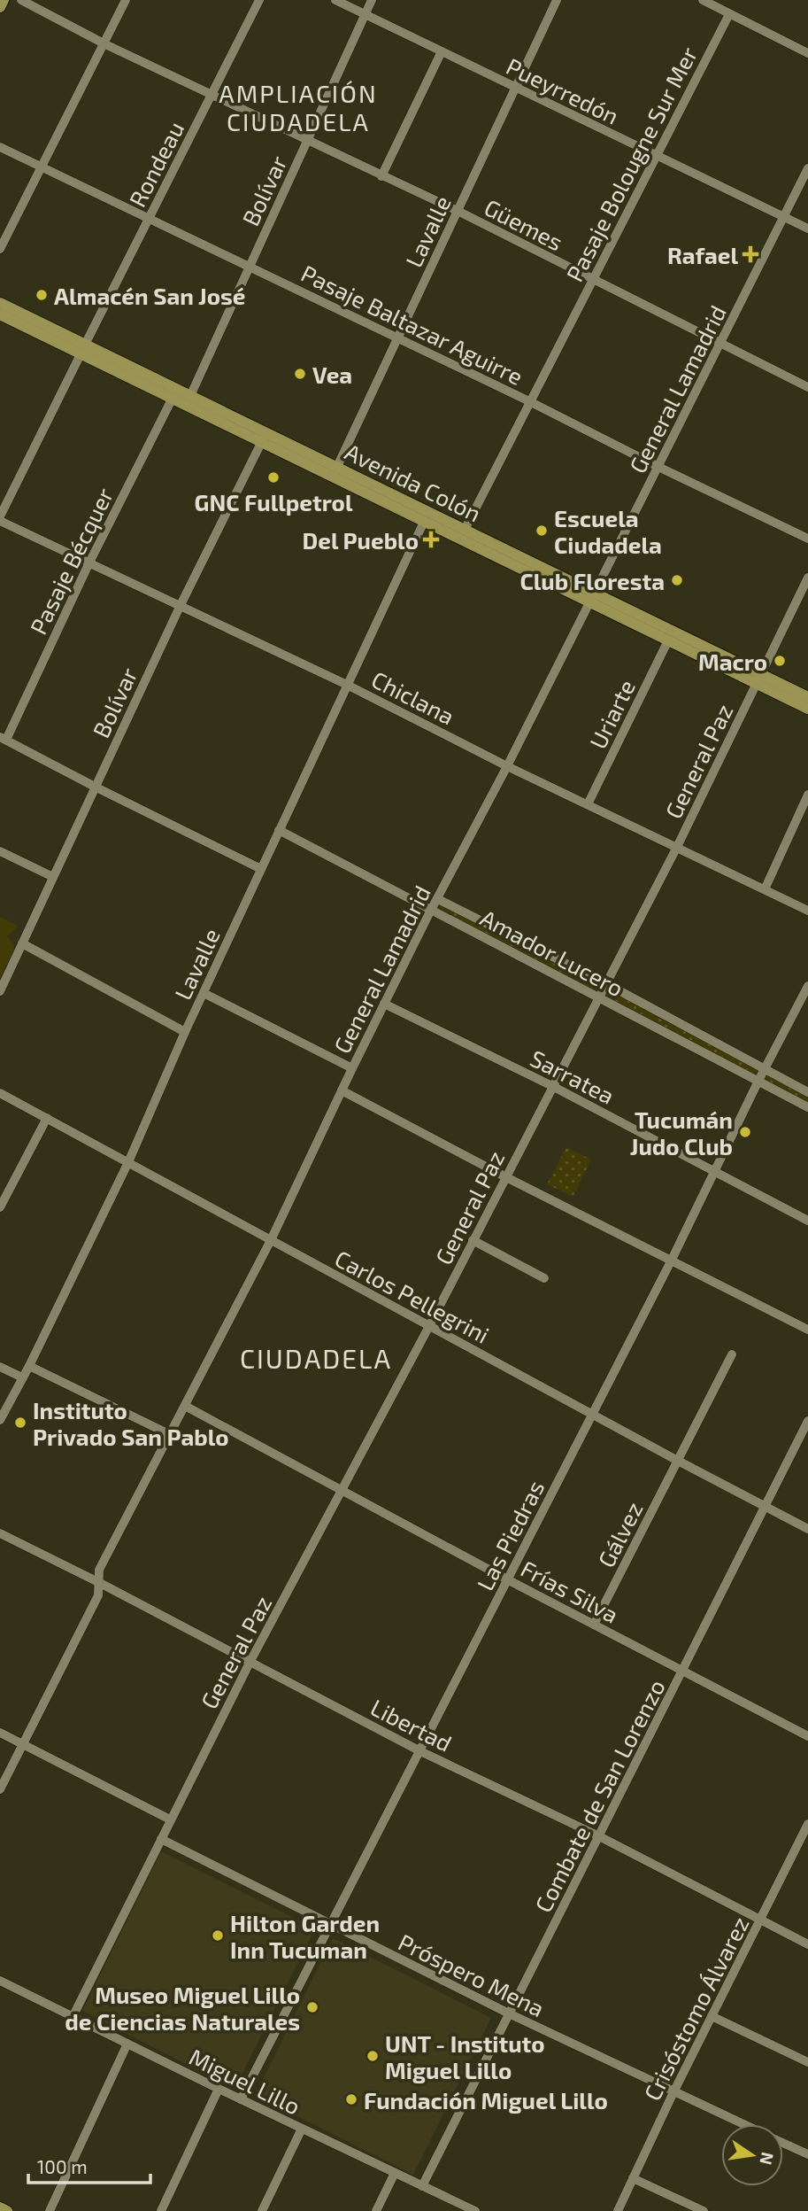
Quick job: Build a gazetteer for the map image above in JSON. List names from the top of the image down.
{
  "streets": {
    "main road": ["Avenida Colón"],
    "street": [
      "Pueyrredón",
      "Rondeau",
      "Pasaje Bolougne Sur Mer",
      "Bolívar",
      "Güemes",
      "Lavalle",
      "Pasaje Baltazar Aguirre",
      "General Lamadrid",
      "Pasaje Bécquer",
      "Chiclana",
      "Uriarte",
      "General Paz",
      "Amador Lucero",
      "Sarratea",
      "Carlos Pellegrini",
      "Gálvez",
      "Las Piedras",
      "Frías Silva",
      "Libertad",
      "Combate de San Lorenzo",
      "Próspero Mena",
      "Crisóstomo Álvarez",
      "Miguel Lillo"
    ]
  },
  "crossings": [
    ["Pueyrredón", "Pasaje Bolougne Sur Mer"],
    ["Pueyrredón", "Bolívar"],
    ["Pueyrredón", "Lavalle"],
    ["Pueyrredón", "General Lamadrid"],
    ["Rondeau", "Güemes"],
    ["Rondeau", "Pasaje Baltazar Aguirre"],
    ["Rondeau", "Avenida Colón"],
    ["Rondeau", "Chiclana"],
    ["Pasaje Bolougne Sur Mer", "Güemes"],
    ["Pasaje Bolougne Sur Mer", "Pasaje Baltazar Aguirre"],
    ["Pasaje Bolougne Sur Mer", "Avenida Colón"],
    ["Bolívar", "Güemes"],
    ["Bolívar", "Pasaje Baltazar Aguirre"],
    ["Bolívar", "Avenida Colón"],
    ["Bolívar", "Chiclana"],
    ["Güemes", "Lavalle"],
    ["Güemes", "General Lamadrid"],
    ["Lavalle", "Pasaje Baltazar Aguirre"],
    ["Lavalle", "Avenida Colón"],
    ["Lavalle", "Chiclana"],
    ["Lavalle", "Amador Lucero"],
    ["Lavalle", "Carlos Pellegrini"],
    ["Pasaje Baltazar Aguirre", "General Lamadrid"],
    ["General Lamadrid", "Avenida Colón"],
    ["General Lamadrid", "Chiclana"],
    ["General Lamadrid", "Amador Lucero"],
    ["General Lamadrid", "Sarratea"],
    ["General Lamadrid", "Carlos Pellegrini"],
    ["General Lamadrid", "Frías Silva"],
    ["General Lamadrid", "Libertad"],
    ["Avenida Colón", "Pasaje Bécquer"],
    ["Avenida Colón", "Uriarte"],
    ["Avenida Colón", "General Paz"],
    ["Pasaje Bécquer", "Chiclana"],
    ["Chiclana", "Uriarte"],
    ["Chiclana", "General Paz"],
    ["General Paz", "Amador Lucero"],
    ["General Paz", "Sarratea"],
    ["General Paz", "Carlos Pellegrini"],
    ["General Paz", "Frías Silva"],
    ["General Paz", "Libertad"],
    ["General Paz", "Próspero Mena"],
    ["General Paz", "Miguel Lillo"],
    ["Amador Lucero", "Las Piedras"],
    ["Sarratea", "Las Piedras"],
    ["Carlos Pellegrini", "Gálvez"],
    ["Carlos Pellegrini", "Las Piedras"],
    ["Carlos Pellegrini", "Combate de San Lorenzo"],
    ["Gálvez", "Frías Silva"],
    ["Las Piedras", "Frías Silva"],
    ["Las Piedras", "Libertad"],
    ["Las Piedras", "Próspero Mena"],
    ["Las Piedras", "Miguel Lillo"],
    ["Frías Silva", "Combate de San Lorenzo"],
    ["Libertad", "Combate de San Lorenzo"],
    ["Libertad", "Crisóstomo Álvarez"],
    ["Combate de San Lorenzo", "Próspero Mena"],
    ["Combate de San Lorenzo", "Miguel Lillo"],
    ["Próspero Mena", "Crisóstomo Álvarez"]
  ],
  "districts": ["AMPLIACIÓN CIUDADELA", "CIUDADELA"],
  "places": {
    "health": ["Rafael", "Del Pueblo"],
    "other": [
      "Almacén San José",
      "Vea",
      "GNC Fullpetrol",
      "Escuela Ciudadela",
      "Club Floresta",
      "Macro",
      "Tucumán Judo Club",
      "Instituto Privado San Pablo",
      "Hilton Garden Inn Tucuman",
      "Museo Miguel Lillo de Ciencias Naturales",
      "UNT - Instituto Miguel Lillo",
      "Fundación Miguel Lillo"
    ]
  },
  "scale_bar": "100 m",
  "north": "right"
}
